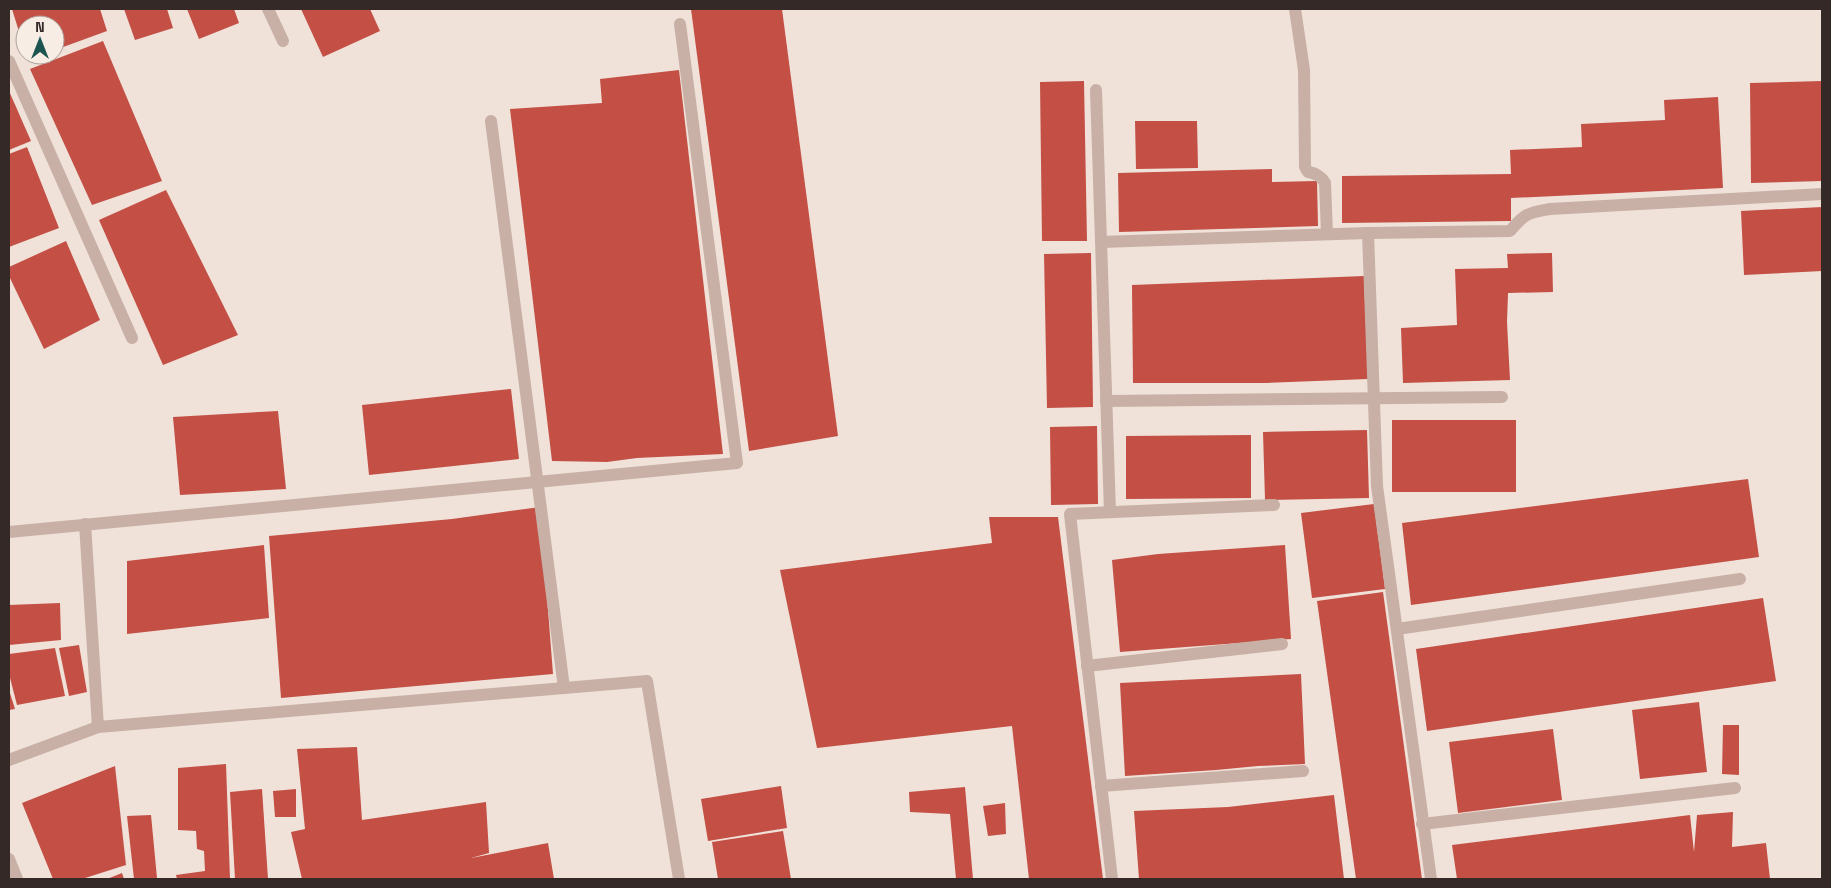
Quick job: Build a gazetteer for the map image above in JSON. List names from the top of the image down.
{
  "north": "top"
}
